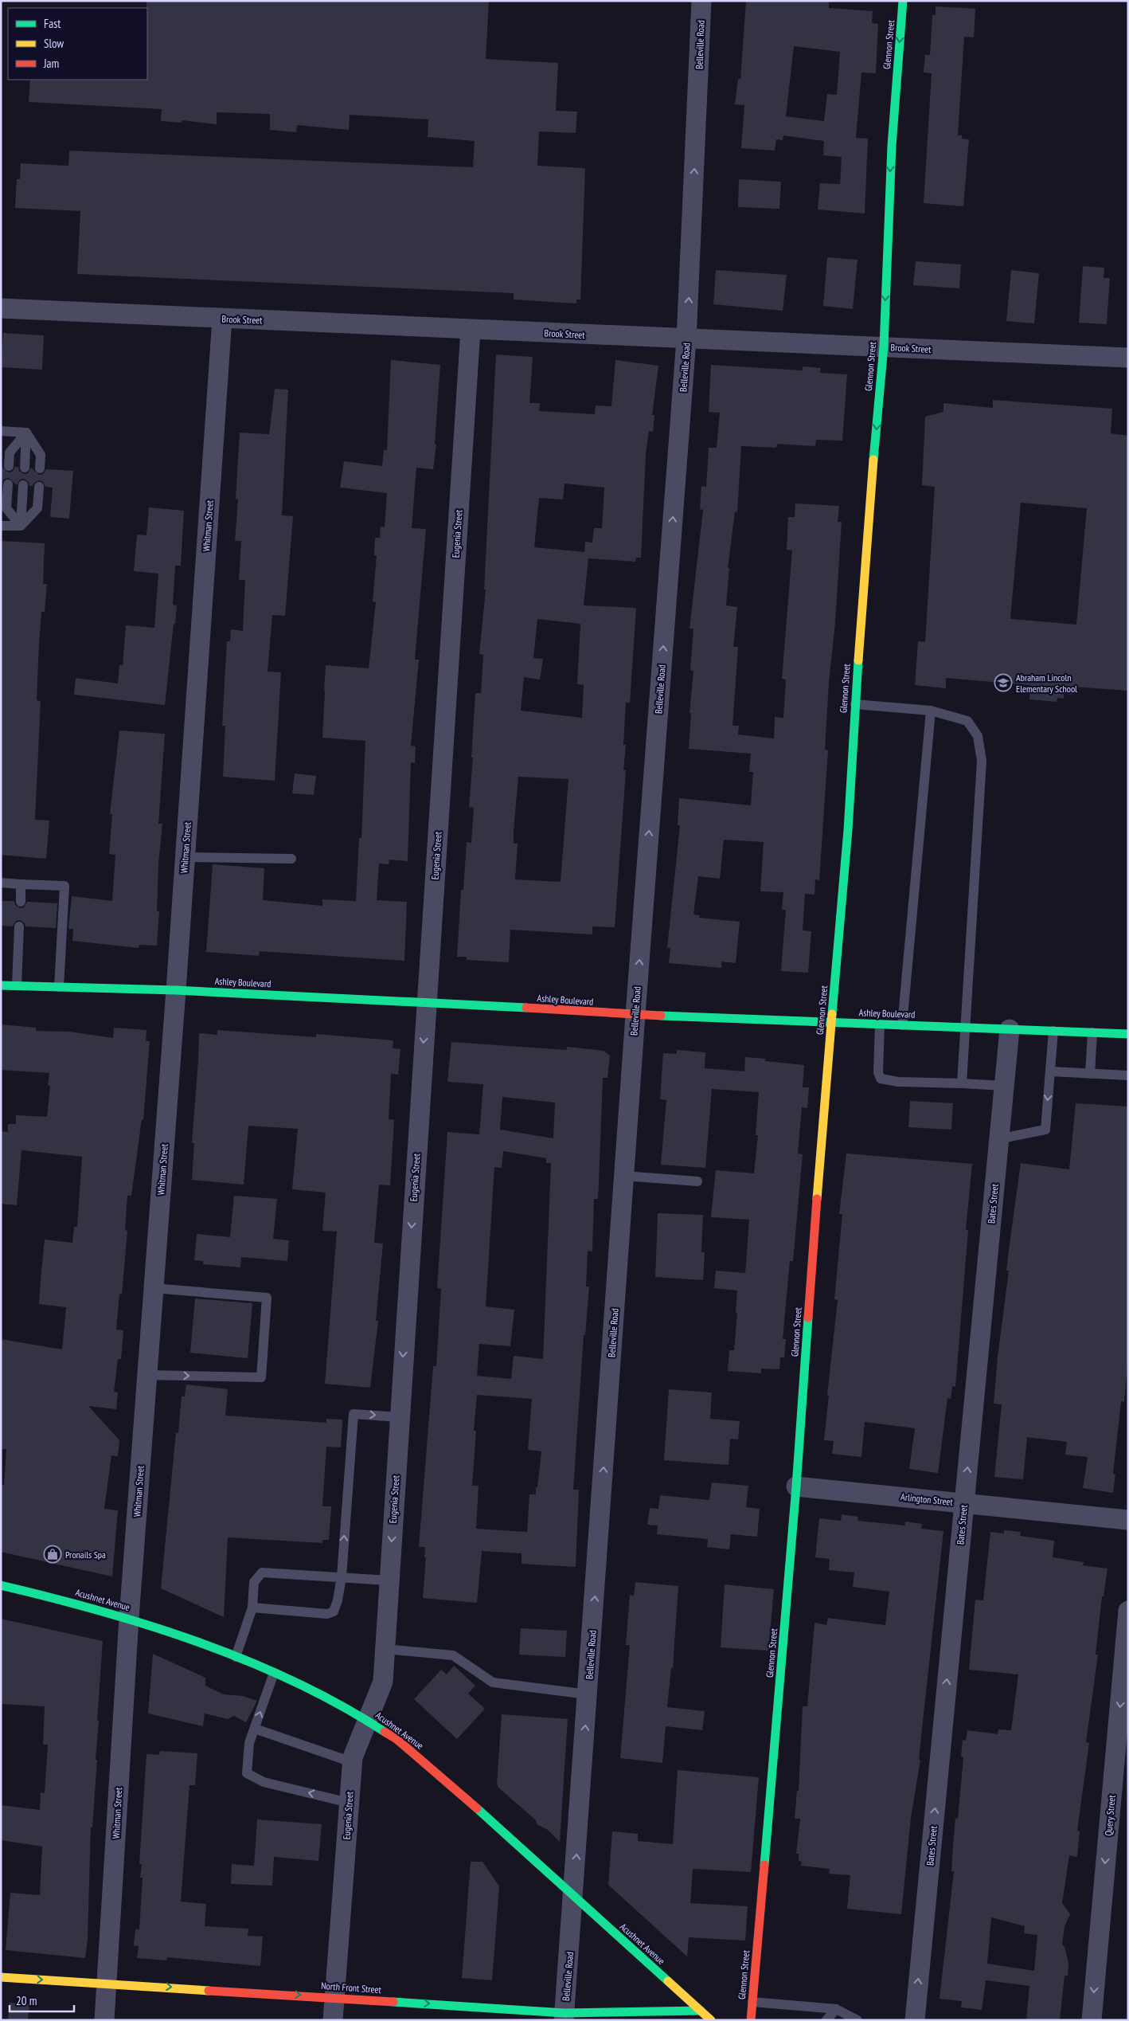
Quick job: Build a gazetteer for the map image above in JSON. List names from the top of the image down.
{
  "streets": {
    "street": [
      "Belleville Road",
      "Glennon Street",
      "Brook Street",
      "Whitman Street",
      "Eugenia Street",
      "Ashley Boulevard",
      "Bates Street",
      "Arlington Street",
      "Acushnet Avenue",
      "Query Street",
      "North Front Street"
    ]
  },
  "crossings": [
    ["Belleville Road", "Brook Street"],
    ["Belleville Road", "Ashley Boulevard"],
    ["Belleville Road", "Acushnet Avenue"],
    ["Belleville Road", "North Front Street"],
    ["Glennon Street", "Brook Street"],
    ["Glennon Street", "Ashley Boulevard"],
    ["Glennon Street", "Arlington Street"],
    ["Brook Street", "Whitman Street"],
    ["Brook Street", "Eugenia Street"],
    ["Whitman Street", "Ashley Boulevard"],
    ["Whitman Street", "Acushnet Avenue"],
    ["Whitman Street", "North Front Street"],
    ["Eugenia Street", "Ashley Boulevard"],
    ["Eugenia Street", "Acushnet Avenue"],
    ["Eugenia Street", "North Front Street"],
    ["Ashley Boulevard", "Bates Street"],
    ["Bates Street", "Arlington Street"],
    ["Acushnet Avenue", "North Front Street"]
  ],
  "one_way": [
    "Belleville Road",
    "Bates Street",
    "Query Street",
    "North Front Street"
  ],
  "places": {
    "school or university": ["Abraham Lincoln Elementary School"],
    "shop": ["Pronails Spa"]
  },
  "legend": ["Fast", "Slow", "Jam"],
  "scale_bar": "20 m"
}
